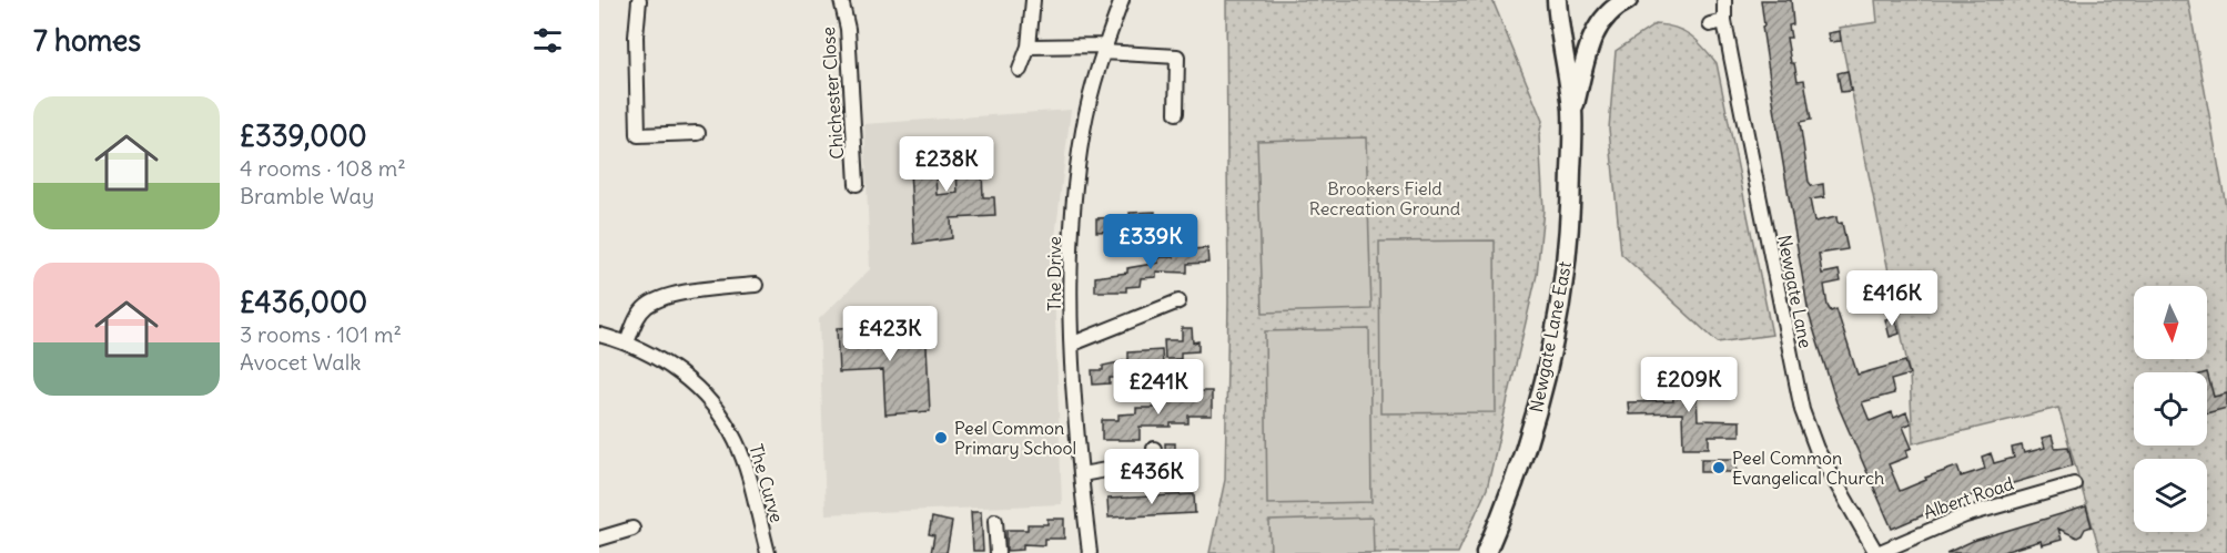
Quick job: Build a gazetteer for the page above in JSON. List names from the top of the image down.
{
  "streets": {
    "main road": ["Newgate Lane East"],
    "street": [
      "Chichester Close",
      "The Drive",
      "Newgate Lane",
      "The Curve",
      "Albert Road"
    ]
  },
  "crossings": [
    ["Newgate Lane", "Albert Road"]
  ],
  "parks": ["Brookers Field Recreation Ground"],
  "places": ["Peel Common Primary School", "Peel Common Evangelical Church"],
  "north": "bottom",
  "page": {
    "heading": "7 homes",
    "list": [
      {
        "name": "£339,000",
        "note": "4 rooms · 108 m² · Bramble Way"
      },
      {
        "name": "£436,000",
        "note": "3 rooms · 101 m² · Avocet Walk"
      }
    ],
    "price": [
      "£238K",
      "£339K",
      "£416K",
      "£423K",
      "£209K",
      "£241K",
      "£436K"
    ]
  }
}
